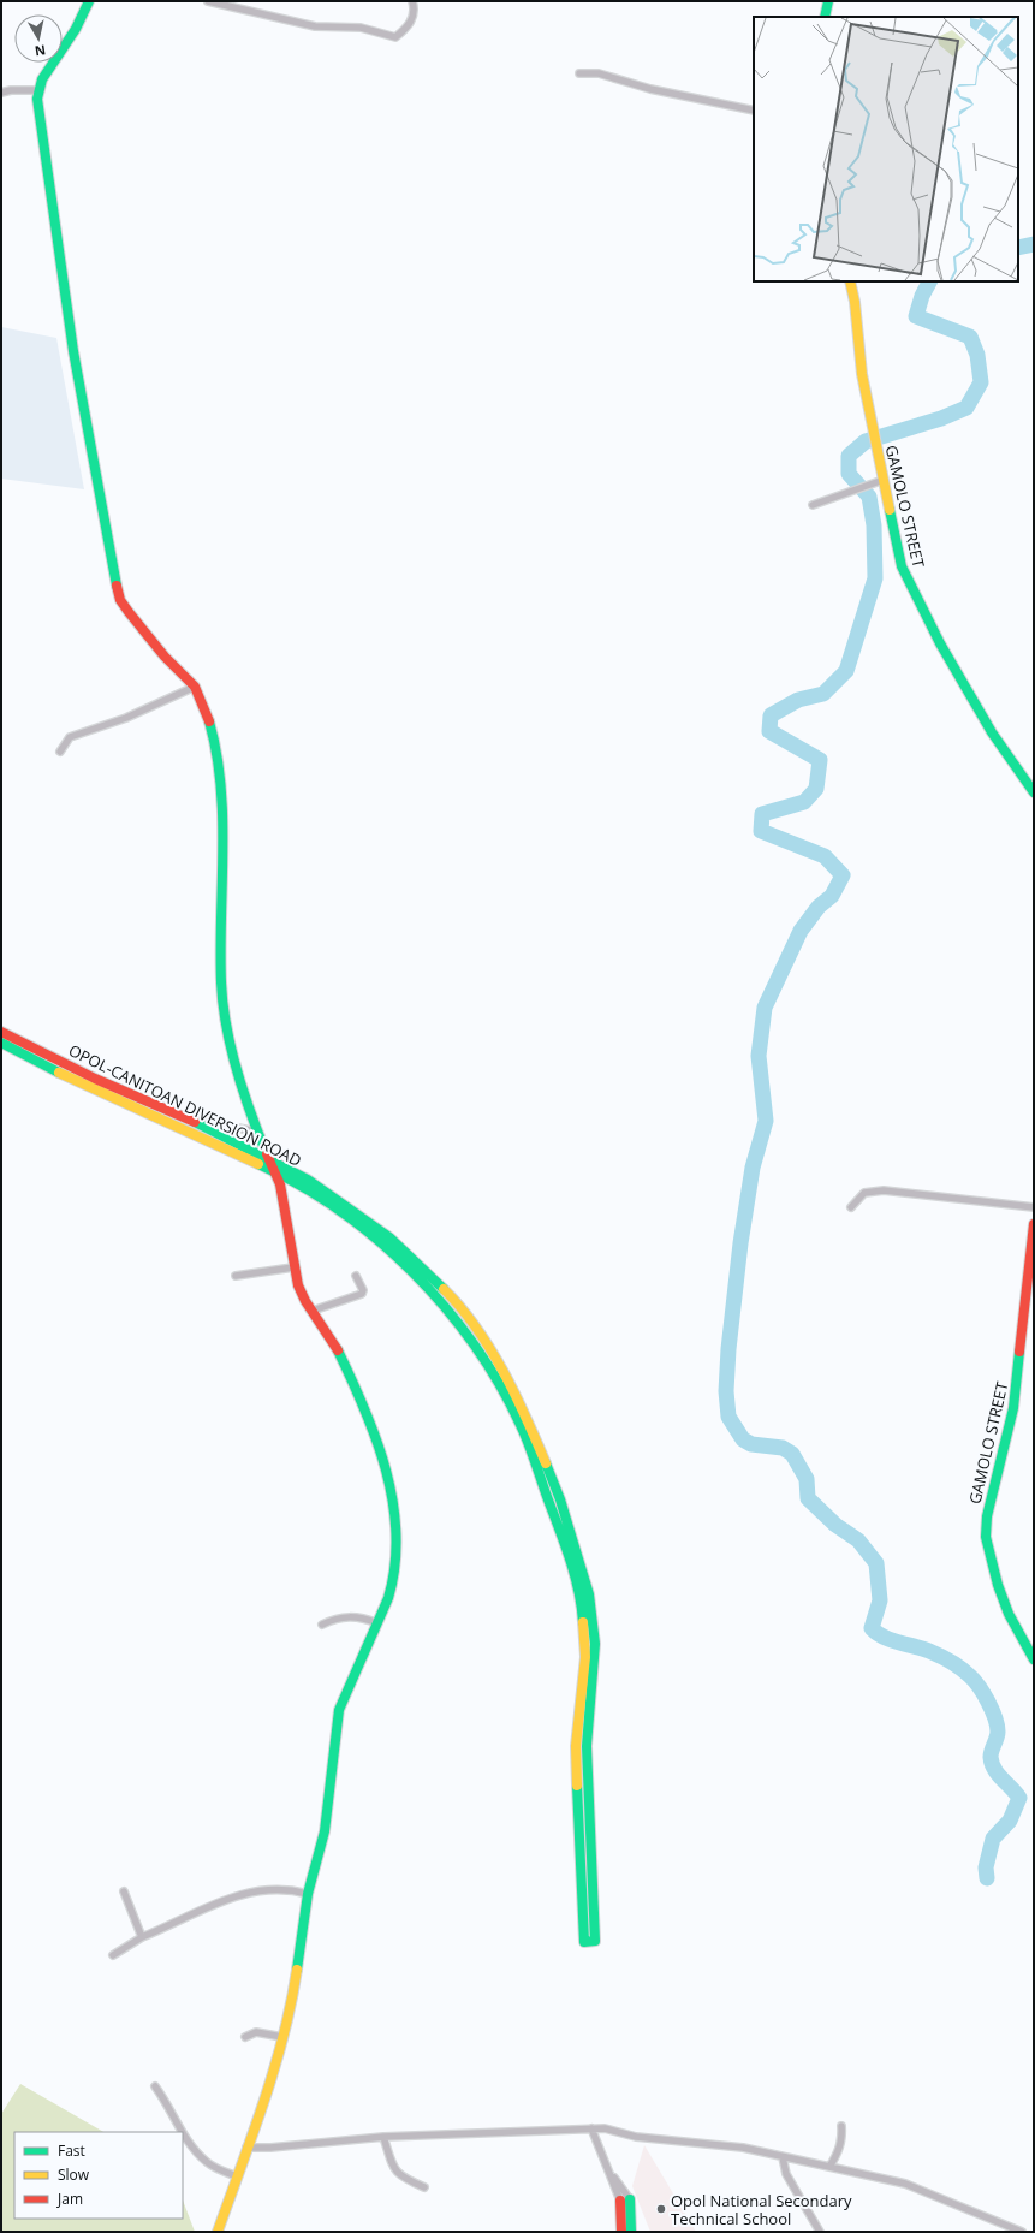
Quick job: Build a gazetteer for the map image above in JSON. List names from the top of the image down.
{
  "streets": {
    "street": ["GAMOLO STREET", "OPOL-CANITOAN DIVERSION ROAD"]
  },
  "places": ["Opol National Secondary Technical School"],
  "legend": ["Fast", "Slow", "Jam"],
  "north": "bottom"
}
